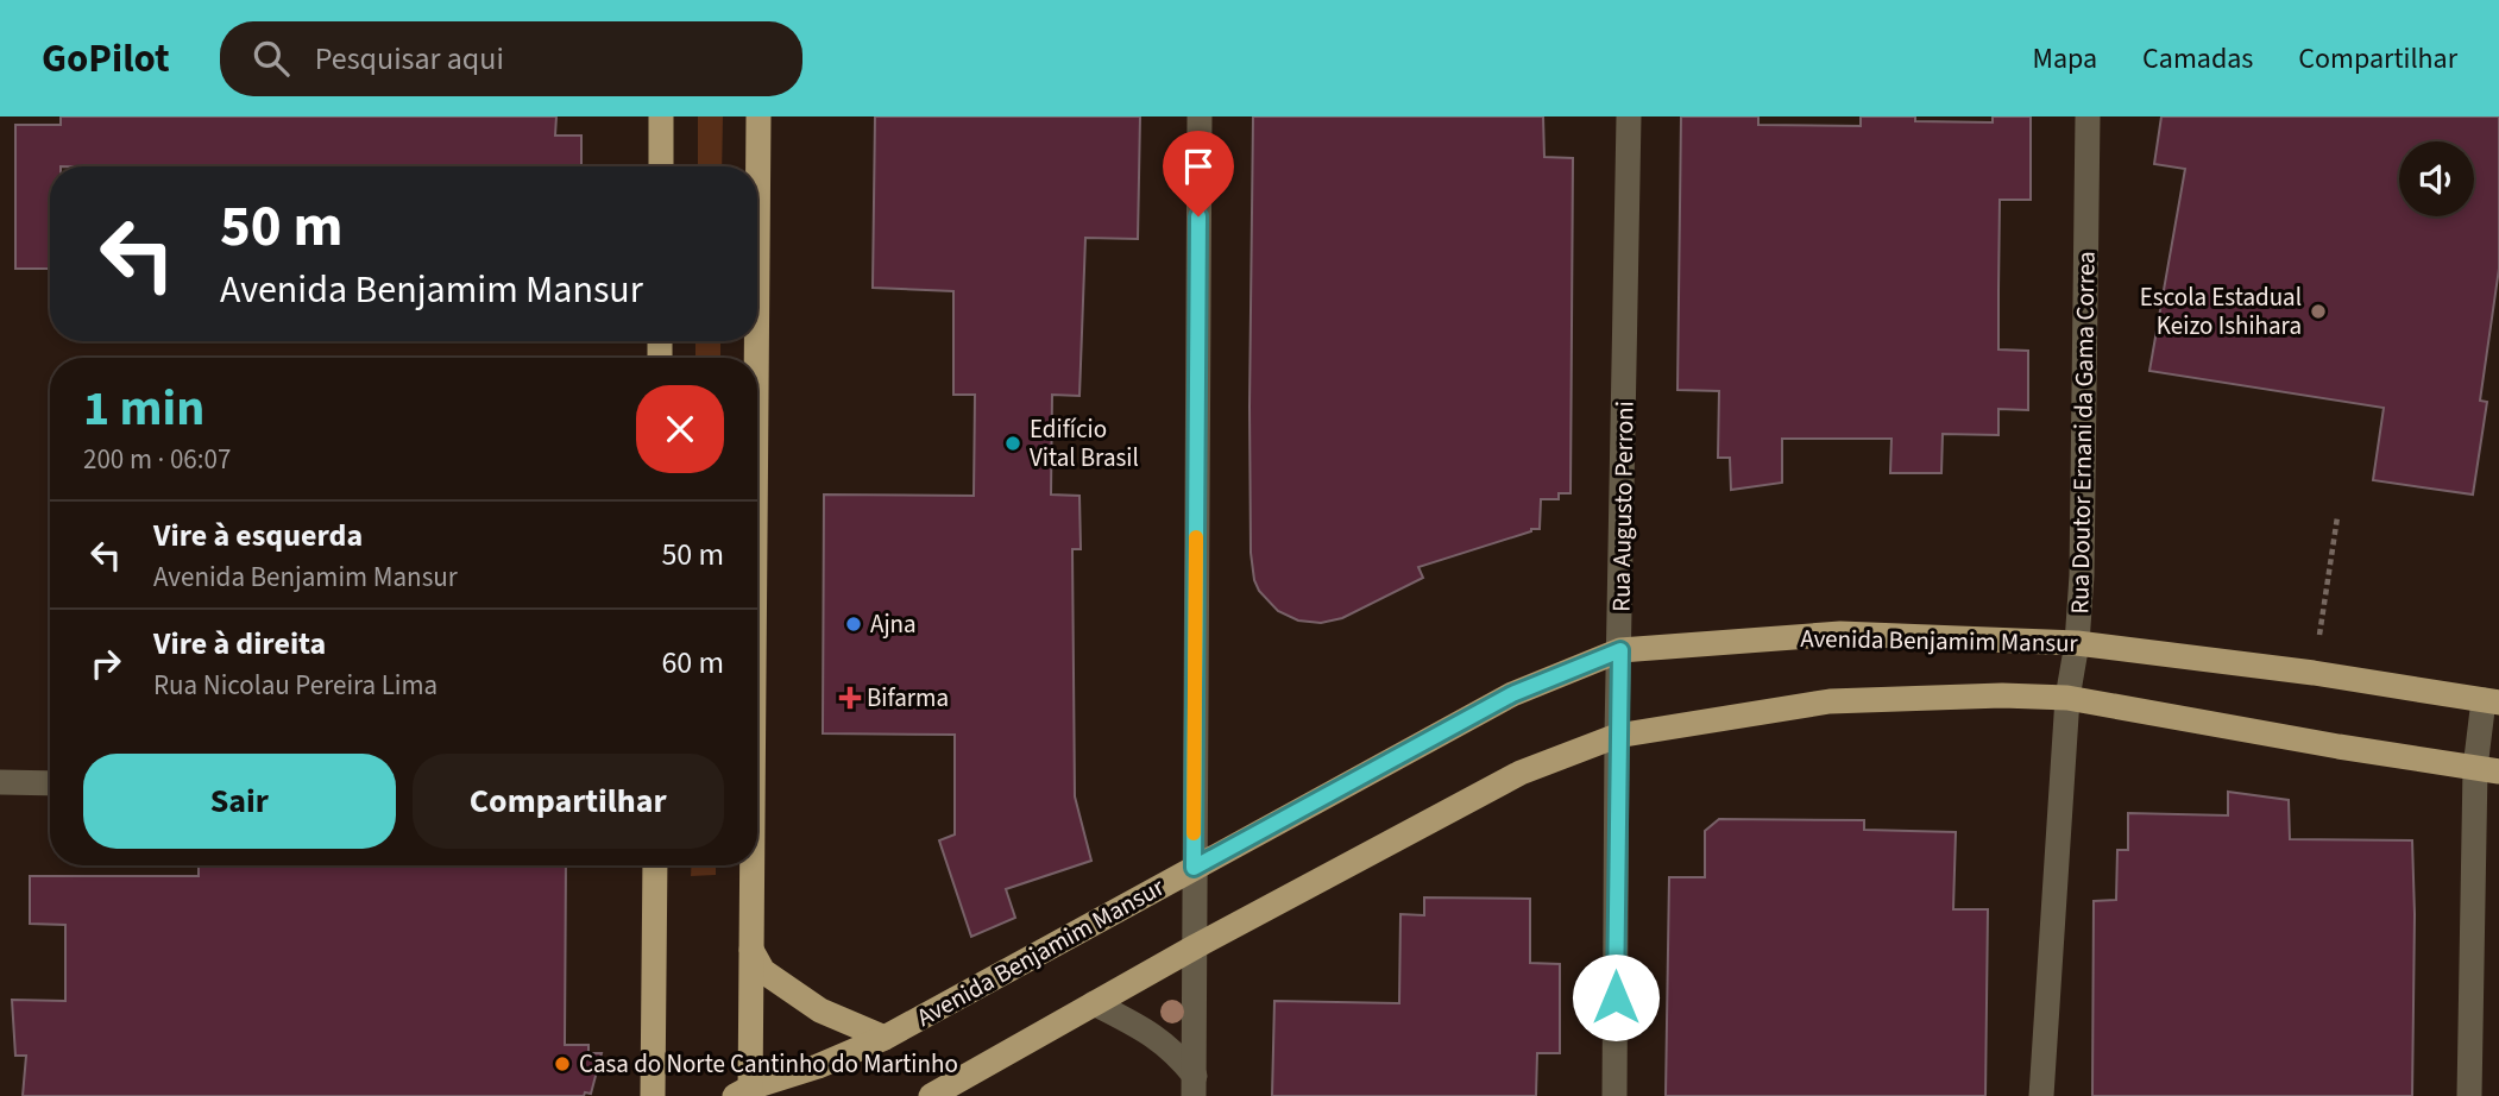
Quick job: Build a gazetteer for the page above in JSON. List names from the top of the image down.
{
  "streets": {
    "main road": ["Avenida Benjamim Mansur"],
    "street": ["Rua Doutor Ernani da Gama Correa", "Rua Augusto Perroni"]
  },
  "crossings": [
    ["Rua Doutor Ernani da Gama Correa", "Avenida Benjamim Mansur"],
    ["Rua Augusto Perroni", "Avenida Benjamim Mansur"]
  ],
  "places": {
    "other": [
      "Escola Estadual Keizo Ishihara",
      "Edifício Vital Brasil",
      "Ajna",
      "Casa do Norte Cantinho do Martinho"
    ],
    "health": ["Bifarma"]
  },
  "page": {
    "header": "GoPilot",
    "search": "Pesquisar aqui",
    "nav": ["Mapa", "Camadas", "Compartilhar"],
    "turn": ["50 m", "Avenida Benjamim Mansur"],
    "heading": ["1 min", "200 m · 06:07"],
    "list": [
      {
        "name": "Vire à esquerda",
        "note": "Avenida Benjamim Mansur",
        "value": "50 m"
      },
      {
        "name": "Vire à direita",
        "note": "Rua Nicolau Pereira Lima",
        "value": "60 m"
      }
    ],
    "buttons": ["Sair", "Compartilhar"]
  }
}
